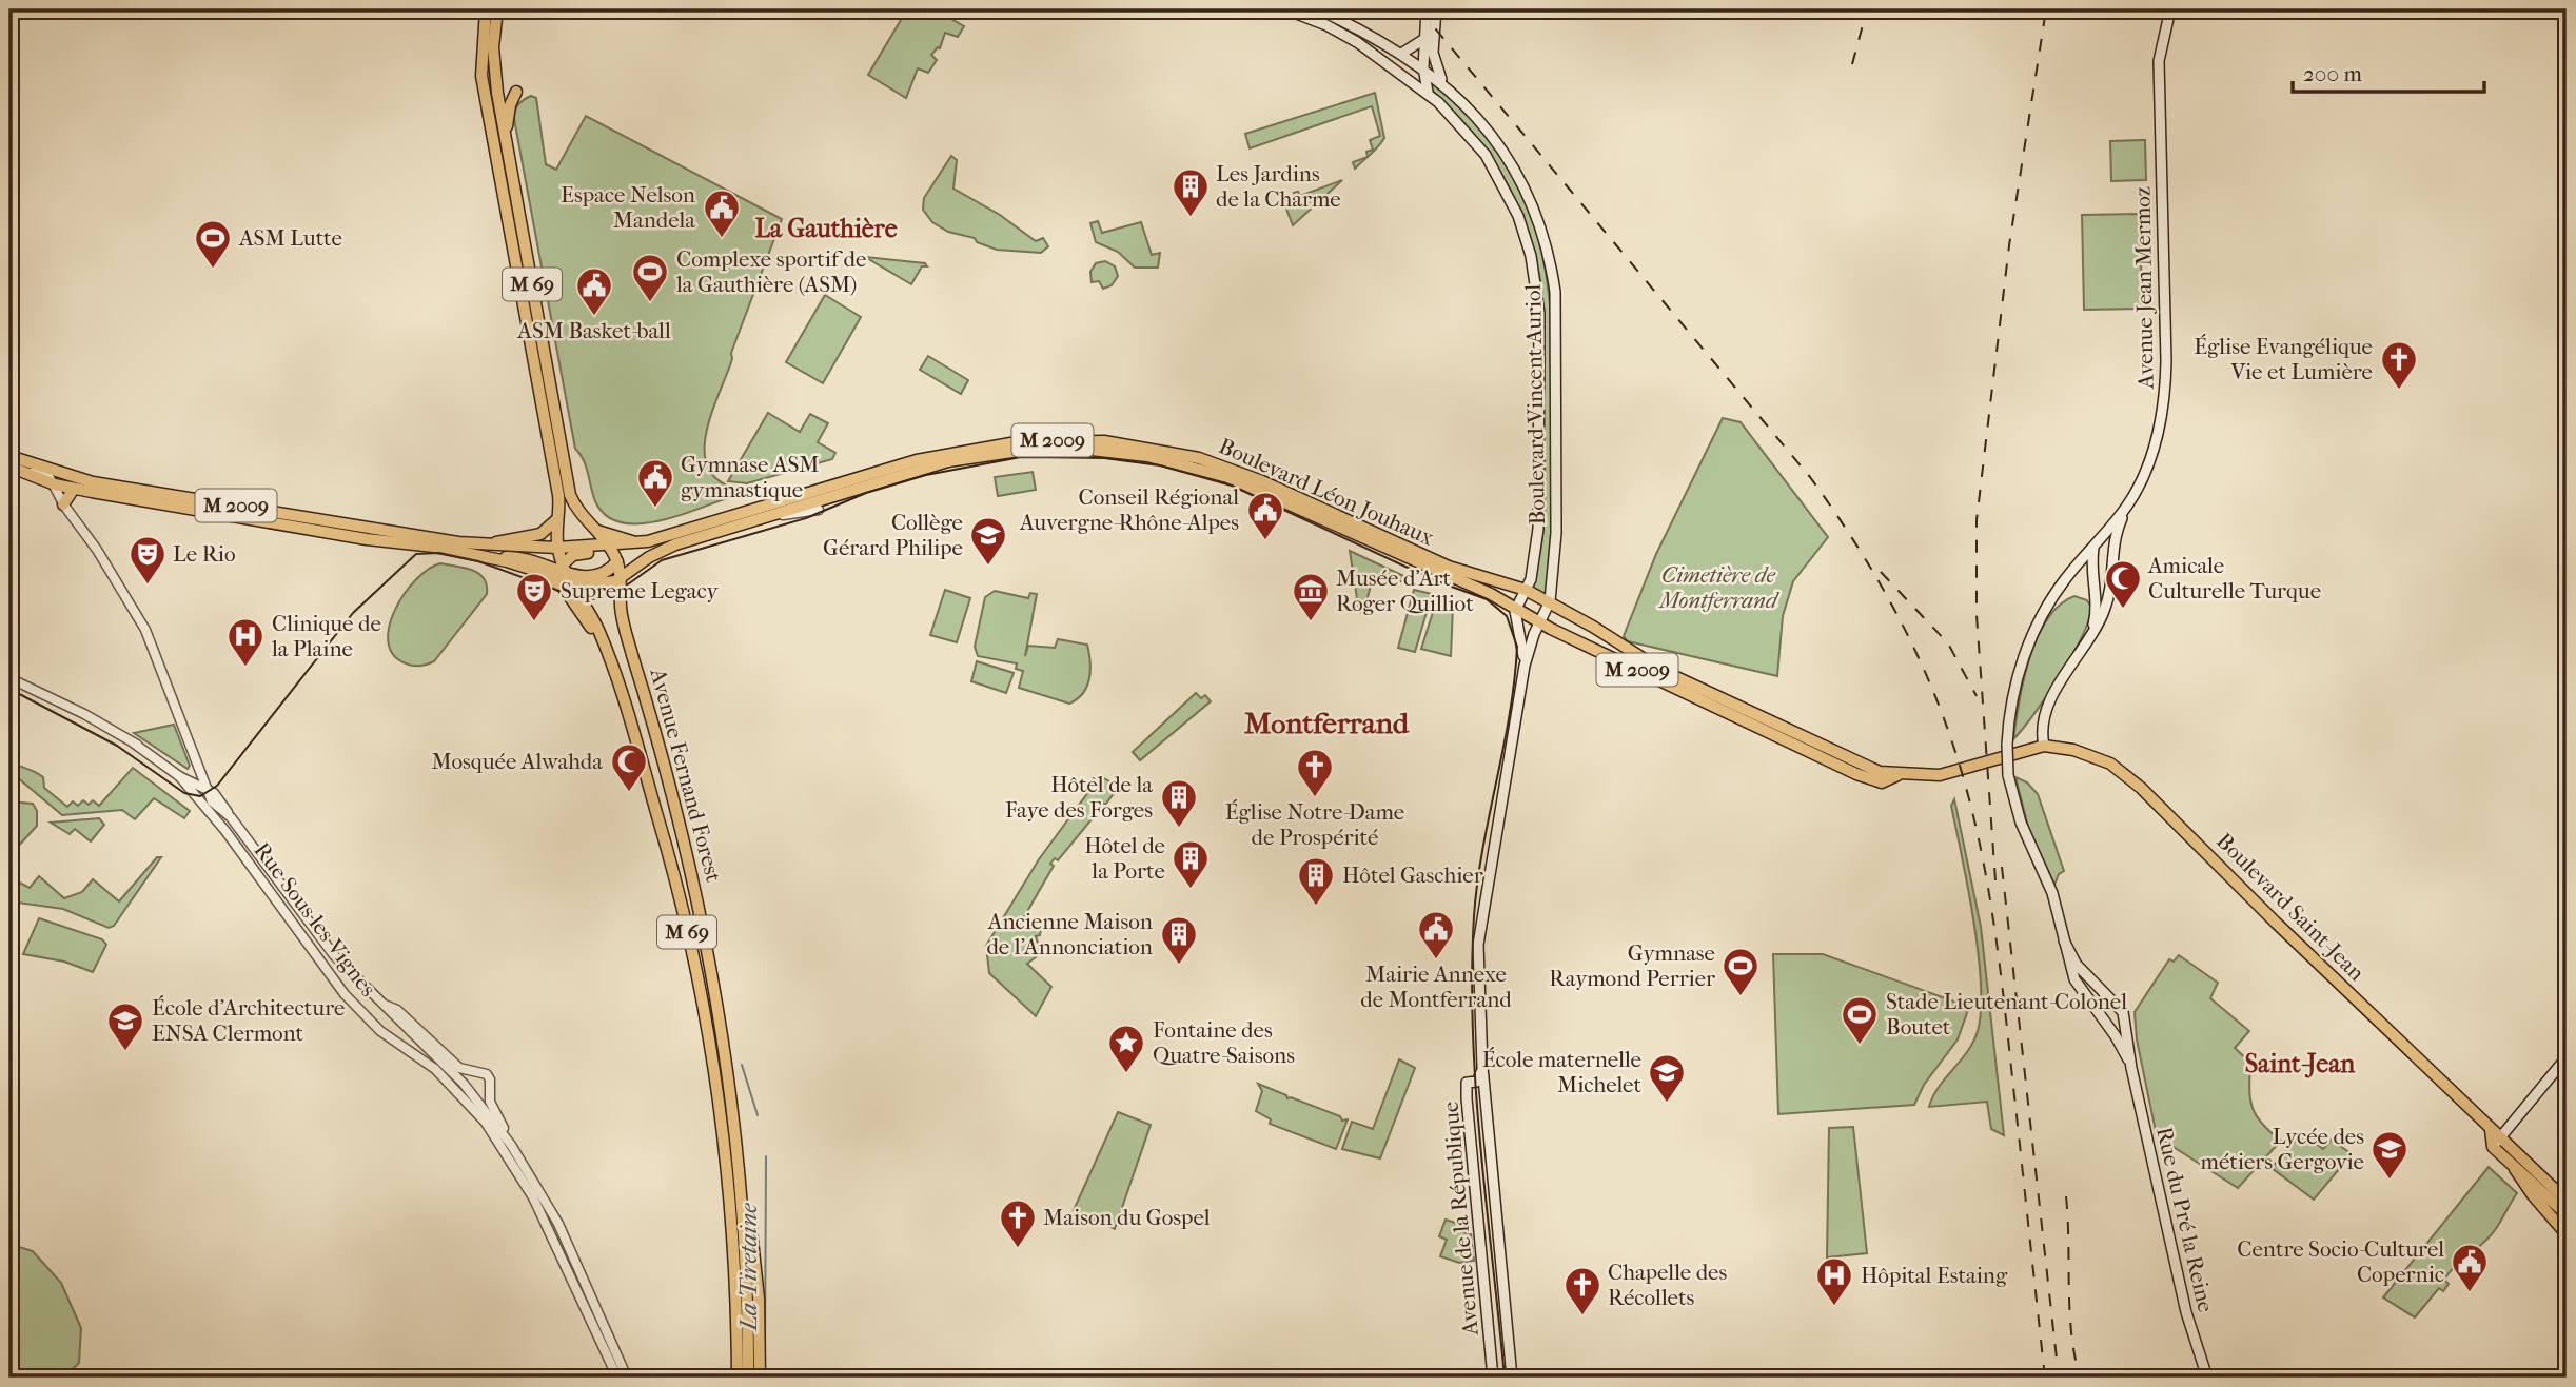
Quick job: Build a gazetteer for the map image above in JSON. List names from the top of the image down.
{
  "streets": {
    "main road": [
      "M 69",
      "Avenue Jean Mermoz",
      "Boulevard Vincent Auriol",
      "M 2009",
      "Boulevard Léon Jouhaux",
      "Avenue Fernand Forest",
      "Boulevard Saint-Jean",
      "Avenue de la République",
      "Rue du Pré la Reine"
    ],
    "street": ["Rue Sous les Vignes"]
  },
  "crossings": [
    ["M 69", "M 2009"],
    ["M 69", "Boulevard Léon Jouhaux"],
    ["M 69", "Avenue Fernand Forest"],
    ["Avenue Jean Mermoz", "Rue du Pré la Reine"],
    ["Boulevard Vincent Auriol", "M 2009"],
    ["Boulevard Vincent Auriol", "Boulevard Léon Jouhaux"],
    ["M 2009", "Boulevard Léon Jouhaux"],
    ["M 2009", "Avenue Fernand Forest"],
    ["M 2009", "Boulevard Saint-Jean"],
    ["Boulevard Léon Jouhaux", "Avenue Fernand Forest"]
  ],
  "districts": ["La Gauthière", "Montferrand", "Saint-Jean"],
  "water": ["La Tiretaine"],
  "parks": ["Cimetière de Montferrand"],
  "places": {
    "building": [
      "Les Jardins de la Charme",
      "Hôtel de la Faye des Forges",
      "Hôtel de la Porte",
      "Hôtel Gaschier",
      "Ancienne Maison de l'Annonciation"
    ],
    "public building": [
      "Espace Nelson Mandela",
      "ASM Basket-ball",
      "Gymnase ASM gymnastique",
      "Conseil Régional Auvergne-Rhône-Alpes",
      "Mairie Annexe de Montferrand",
      "Centre Socio-Culturel Copernic"
    ],
    "sports": [
      "ASM Lutte",
      "Complexe sportif de la Gauthière (ASM)",
      "Gymnase Raymond Perrier",
      "Stade Lieutenant-Colonel Boutet"
    ],
    "church": [
      "Église Evangélique Vie et Lumière",
      "Église Notre-Dame de Prospérité",
      "Maison du Gospel",
      "Chapelle des Récollets"
    ],
    "school or university": [
      "Collège Gérard Philipe",
      "École d'Architecture ENSA Clermont",
      "École maternelle Michelet",
      "Lycée des métiers Gergovie"
    ],
    "theatre": ["Le Rio", "Supreme Legacy"],
    "mosque": ["Amicale Culturelle Turque", "Mosquée Alwahda"],
    "museum": ["Musée d'Art Roger Quilliot"],
    "hospital": ["Clinique de la Plaine", "Hôpital Estaing"],
    "place": ["Fontaine des Quatre-Saisons"]
  },
  "scale_bar": "200 m"
}
